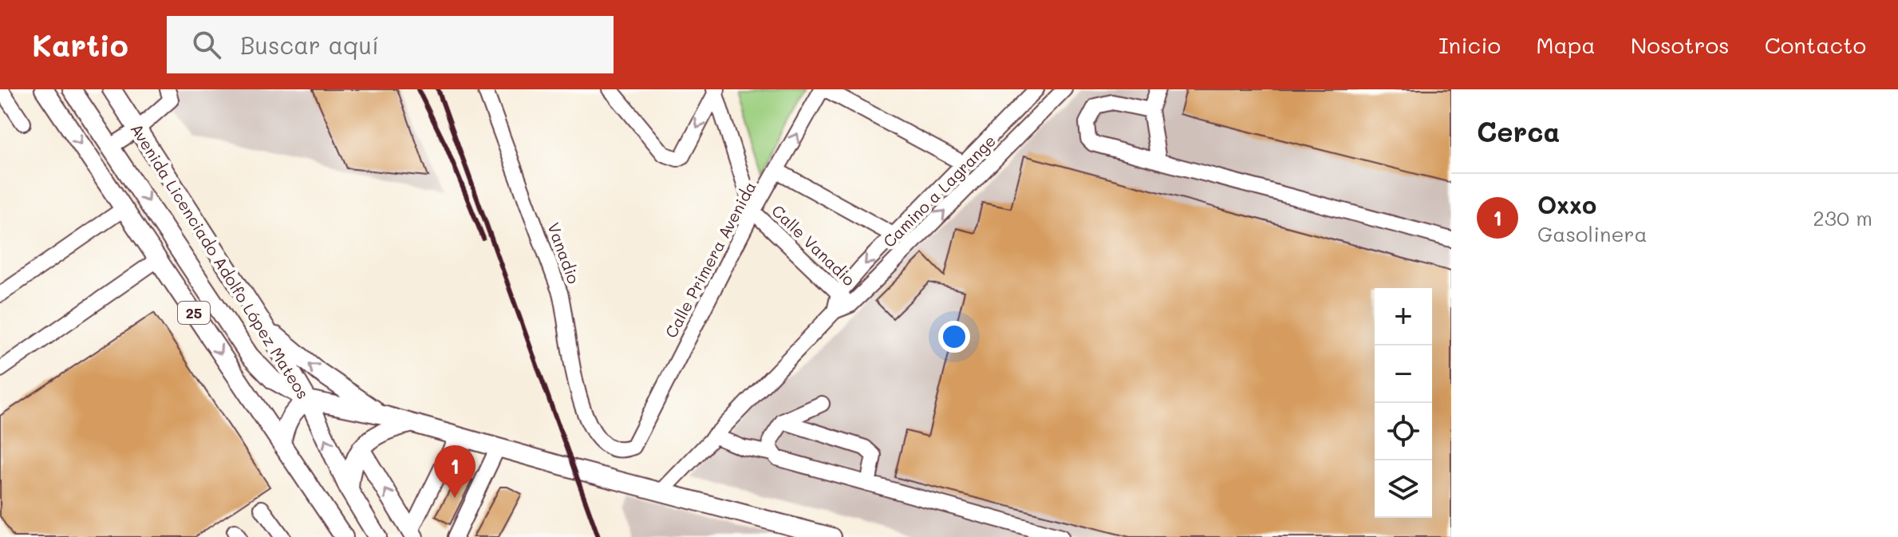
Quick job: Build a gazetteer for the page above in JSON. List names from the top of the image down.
{
  "streets": {
    "main road": ["Avenida Licenciado Adolfo López Mateos", "25"],
    "street": [
      "Camino a Lagrange",
      "Calle Vanadio",
      "Vanadio",
      "Calle Primera Avenida"
    ]
  },
  "crossings": [
    ["Camino a Lagrange", "Calle Vanadio"],
    ["Calle Vanadio", "Calle Primera Avenida"],
    ["Vanadio", "Calle Primera Avenida"]
  ],
  "page": {
    "header": "Kartio",
    "search": "Buscar aquí",
    "nav": [
      "Inicio",
      "Mapa",
      "Nosotros",
      "Contacto"
    ],
    "heading": "Cerca",
    "list": [
      {
        "mark": "1",
        "name": "Oxxo",
        "note": "Gasolinera",
        "value": "230 m"
      }
    ],
    "map_buttons": ["+", "−"],
    "pins": "1"
  }
}
